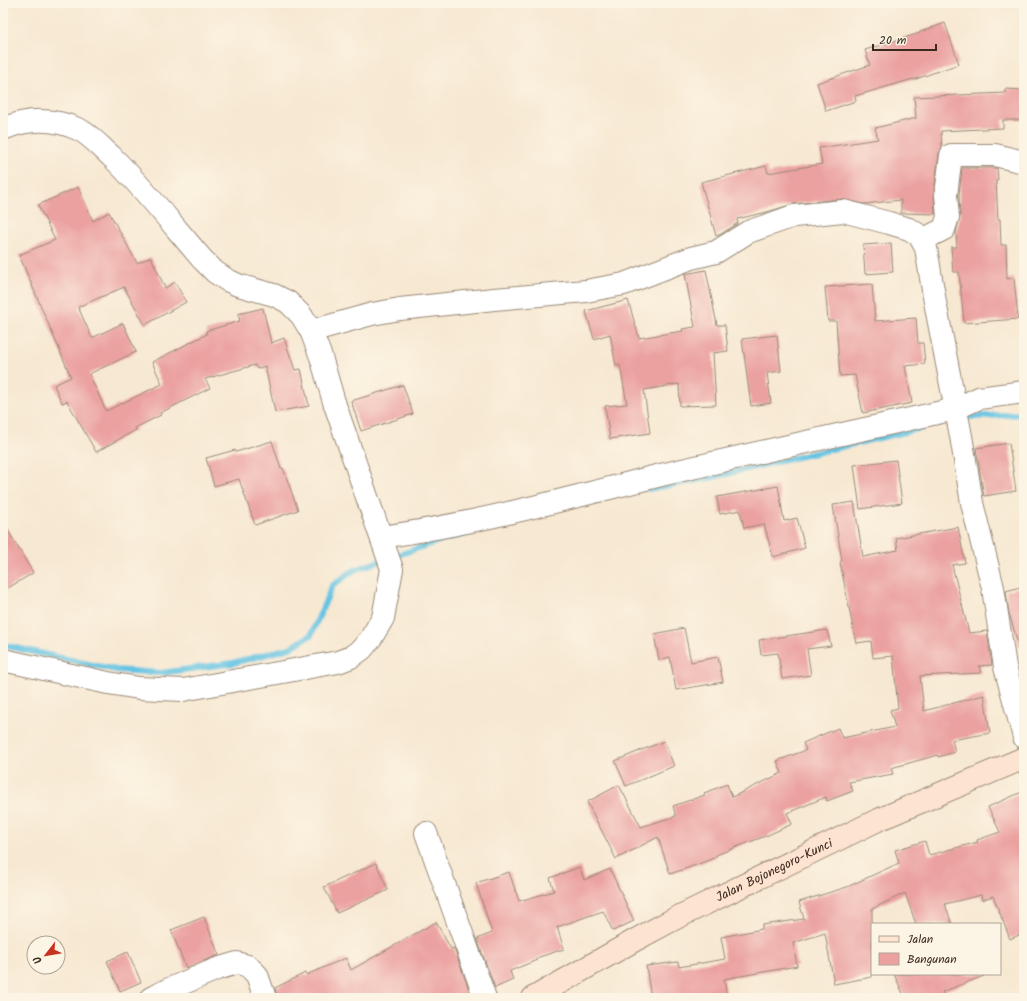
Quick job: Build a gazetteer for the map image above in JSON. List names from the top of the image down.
{
  "streets": {
    "main road": ["Jalan Bojonegoro-Kunci"]
  },
  "legend": ["Jalan", "Bangunan"],
  "scale_bar": "20 m",
  "north": "bottom left"
}
